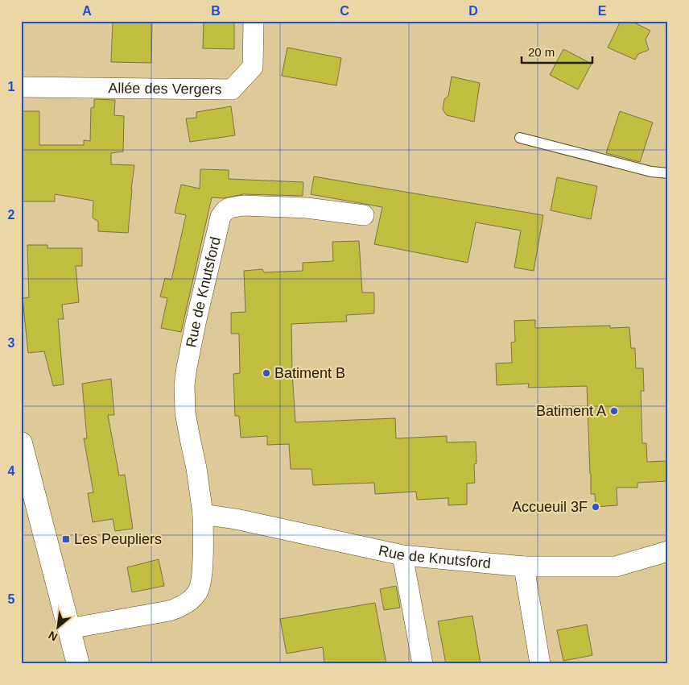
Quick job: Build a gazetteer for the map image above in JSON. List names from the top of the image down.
{
  "streets": {
    "street": ["Allée des Vergers", "Rue de Knutsford"]
  },
  "places": {
    "other": ["Batiment B", "Batiment A", "Accueuil 3F"],
    "transit": ["Les Peupliers"]
  },
  "scale_bar": "20 m",
  "north": "bottom left",
  "grid": {
    "columns": [
      "A",
      "B",
      "C",
      "D",
      "E"
    ],
    "rows": [
      "1",
      "2",
      "3",
      "4",
      "5"
    ]
  }
}
